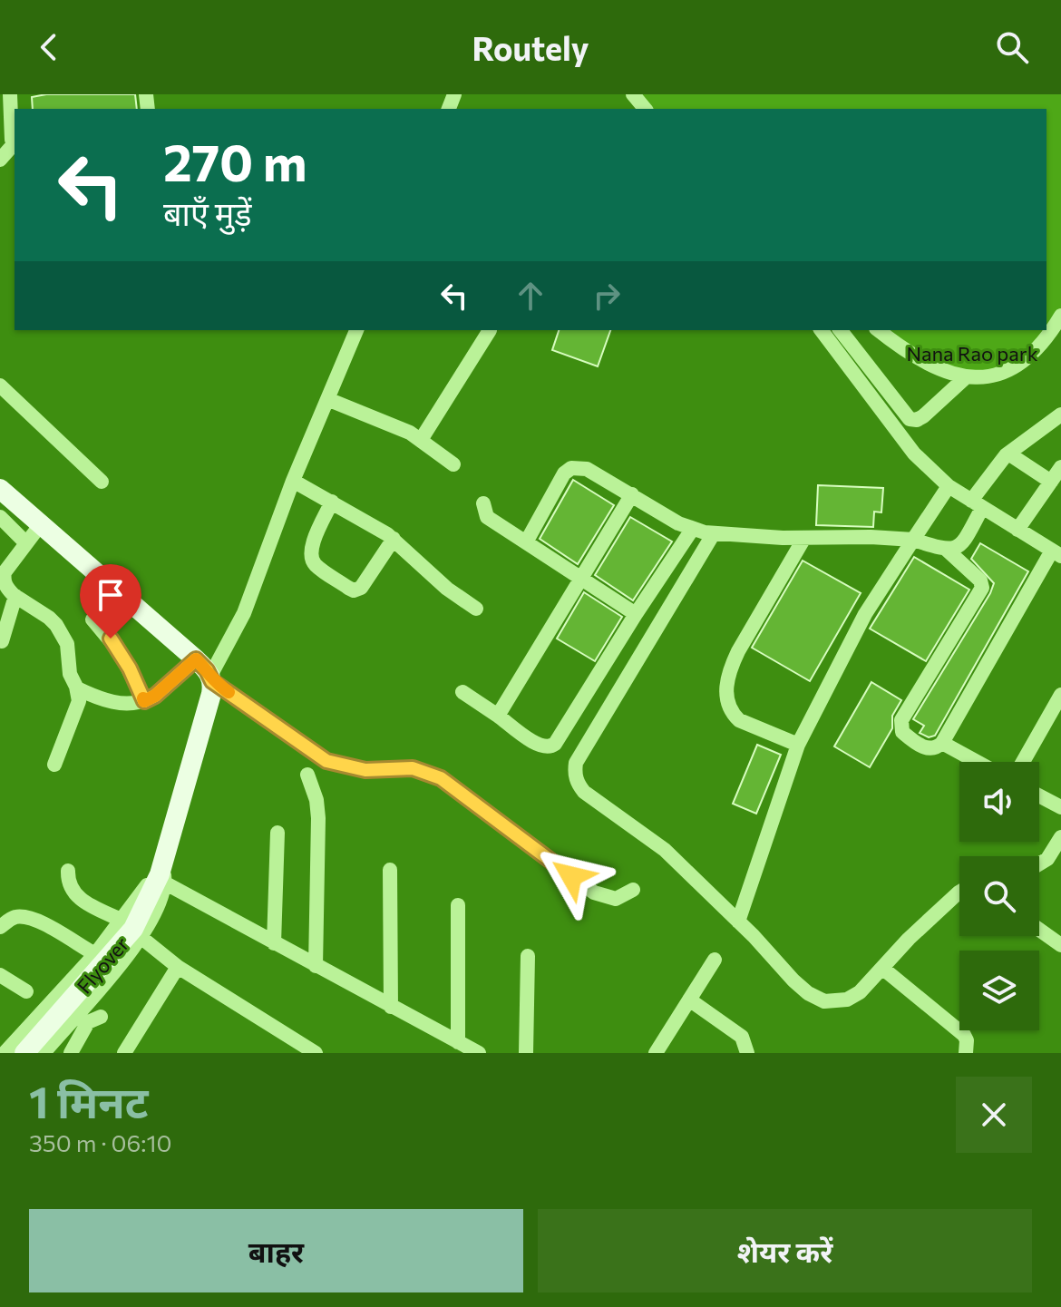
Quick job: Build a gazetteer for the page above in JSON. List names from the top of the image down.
{
  "streets": {
    "main road": ["Flyover"]
  },
  "parks": ["Nana Rao park"],
  "page": {
    "header": "Routely",
    "turn": ["270 m", "बाएँ मुड़ें"],
    "heading": ["1 मिनट", "350 m · 06:10"],
    "buttons": ["बाहर", "शेयर करें"]
  }
}
